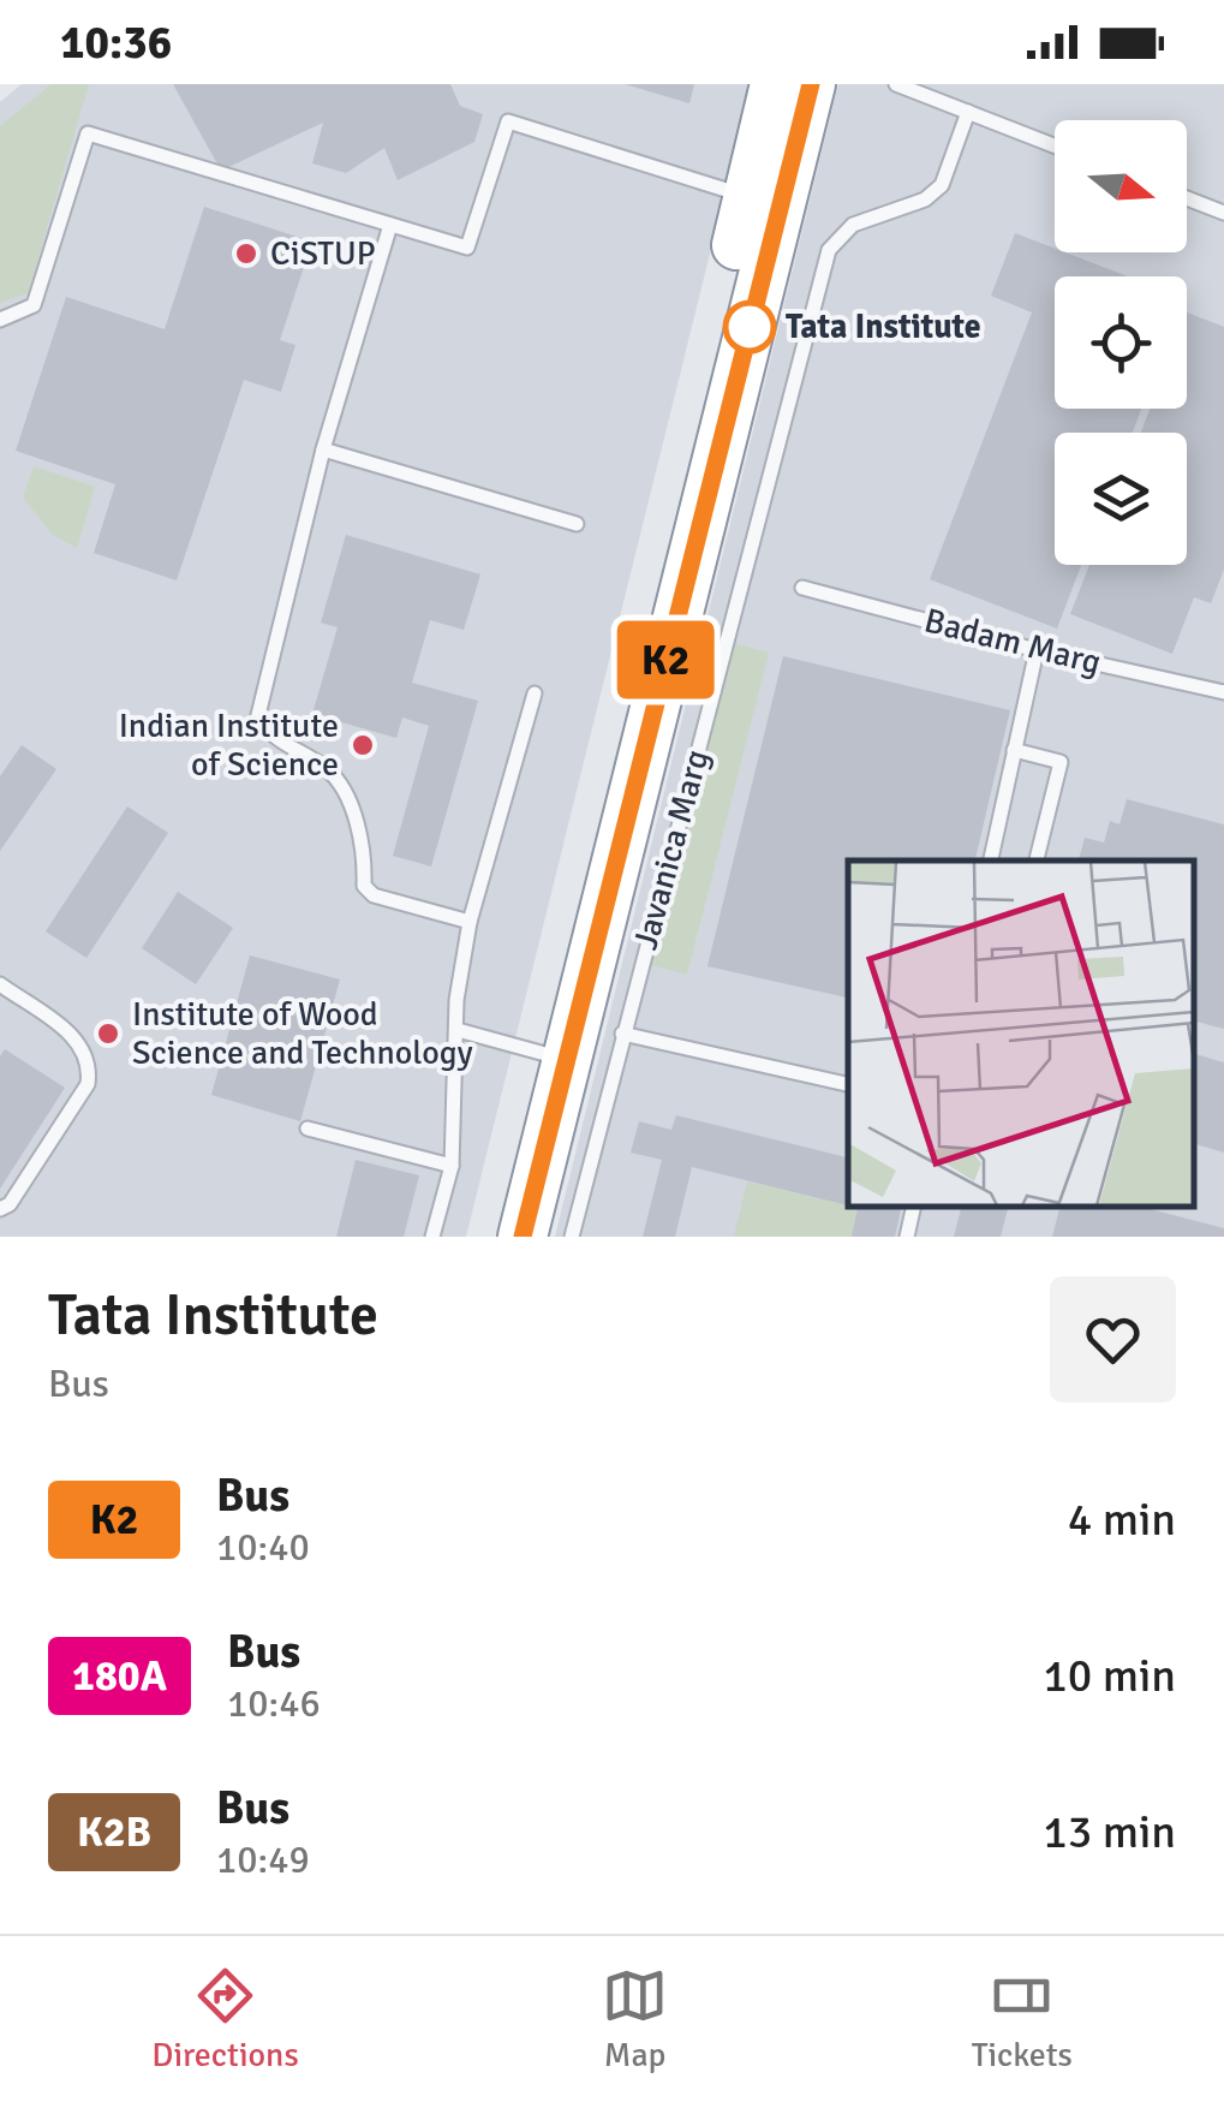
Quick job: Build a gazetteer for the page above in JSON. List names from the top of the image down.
{
  "streets": {
    "lane": ["Badam Marg", "Javanica Marg"]
  },
  "places": [
    "CiSTUP",
    "Tata Institute",
    "Indian Institute of Science",
    "Institute of Wood Science and Technology"
  ],
  "lines": ["bus line K2"],
  "north": "right",
  "page": {
    "status": "10:36",
    "on_map": "K2",
    "heading": ["Tata Institute", "Bus"],
    "list": [
      {
        "mark": "K2",
        "name": "Bus",
        "note": "10:40",
        "value": "4 min"
      },
      {
        "mark": "180A",
        "name": "Bus",
        "note": "10:46",
        "value": "10 min"
      },
      {
        "mark": "K2B",
        "name": "Bus",
        "note": "10:49",
        "value": "13 min"
      }
    ],
    "tabs": ["Directions", "Map", "Tickets"]
  }
}
